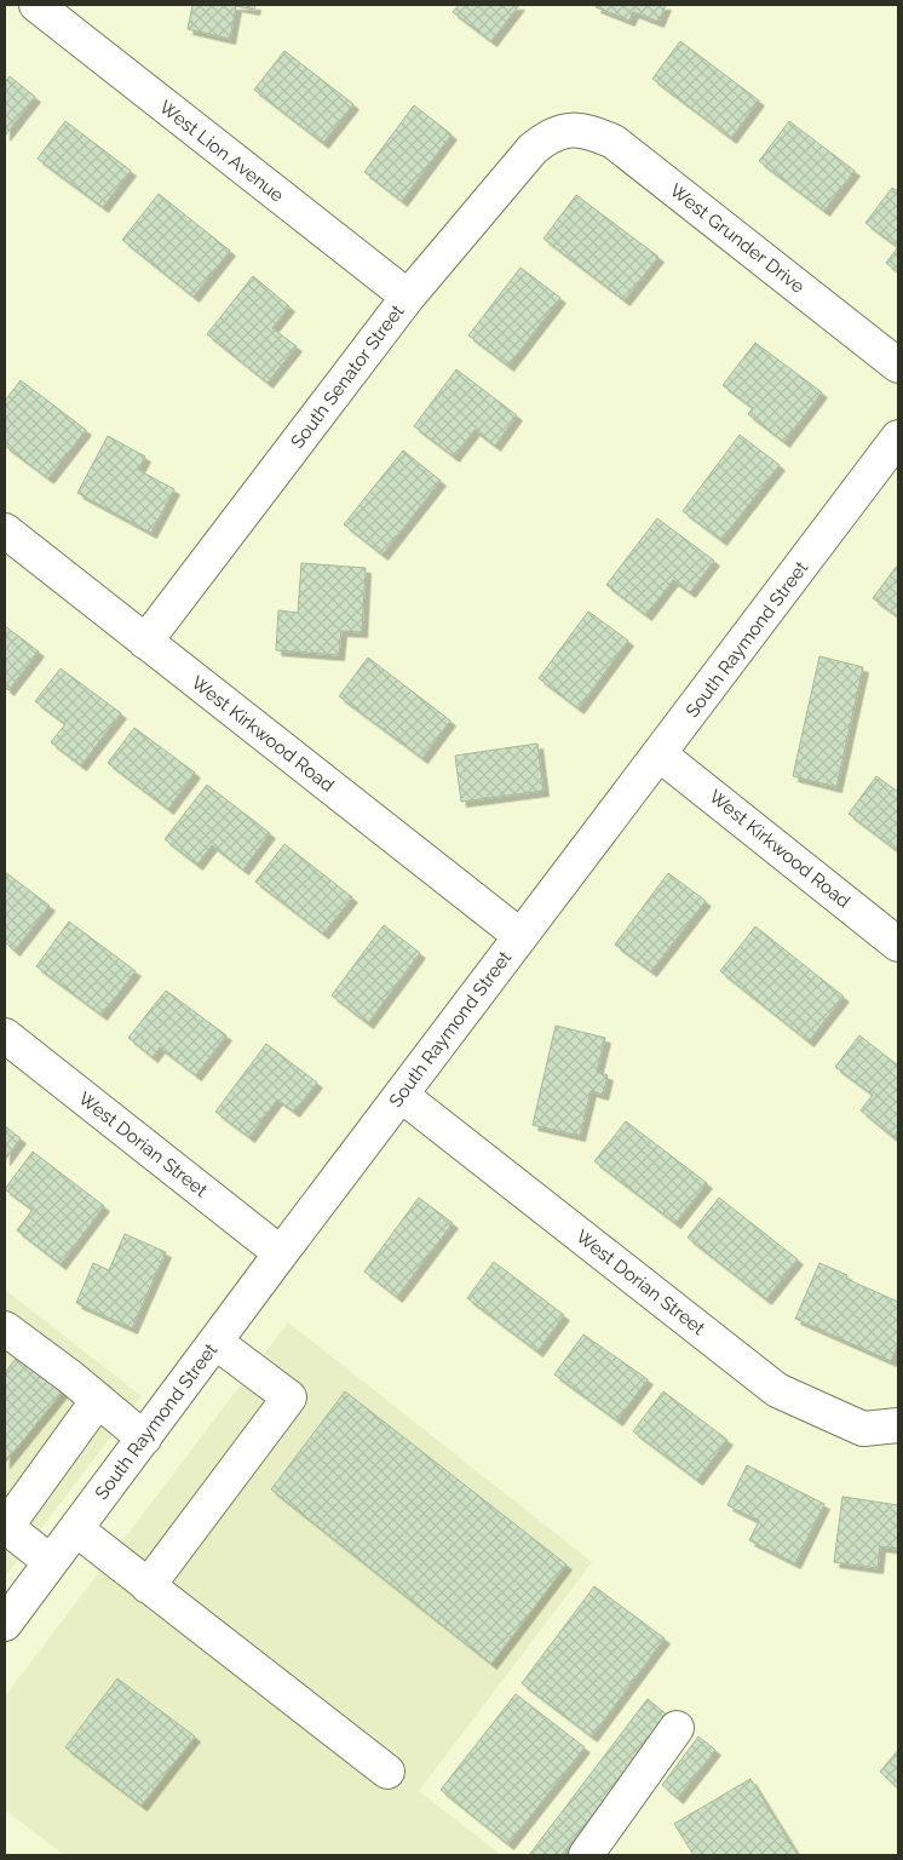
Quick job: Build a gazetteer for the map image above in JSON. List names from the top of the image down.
{
  "streets": {
    "street": [
      "West Lion Avenue",
      "West Grunder Drive",
      "South Senator Street",
      "South Raymond Street",
      "West Kirkwood Road",
      "West Dorian Street"
    ]
  },
  "crossings": [
    ["West Lion Avenue", "South Senator Street"],
    ["West Grunder Drive", "South Senator Street"],
    ["South Senator Street", "West Kirkwood Road"],
    ["South Raymond Street", "West Kirkwood Road"],
    ["South Raymond Street", "West Dorian Street"]
  ]
}
